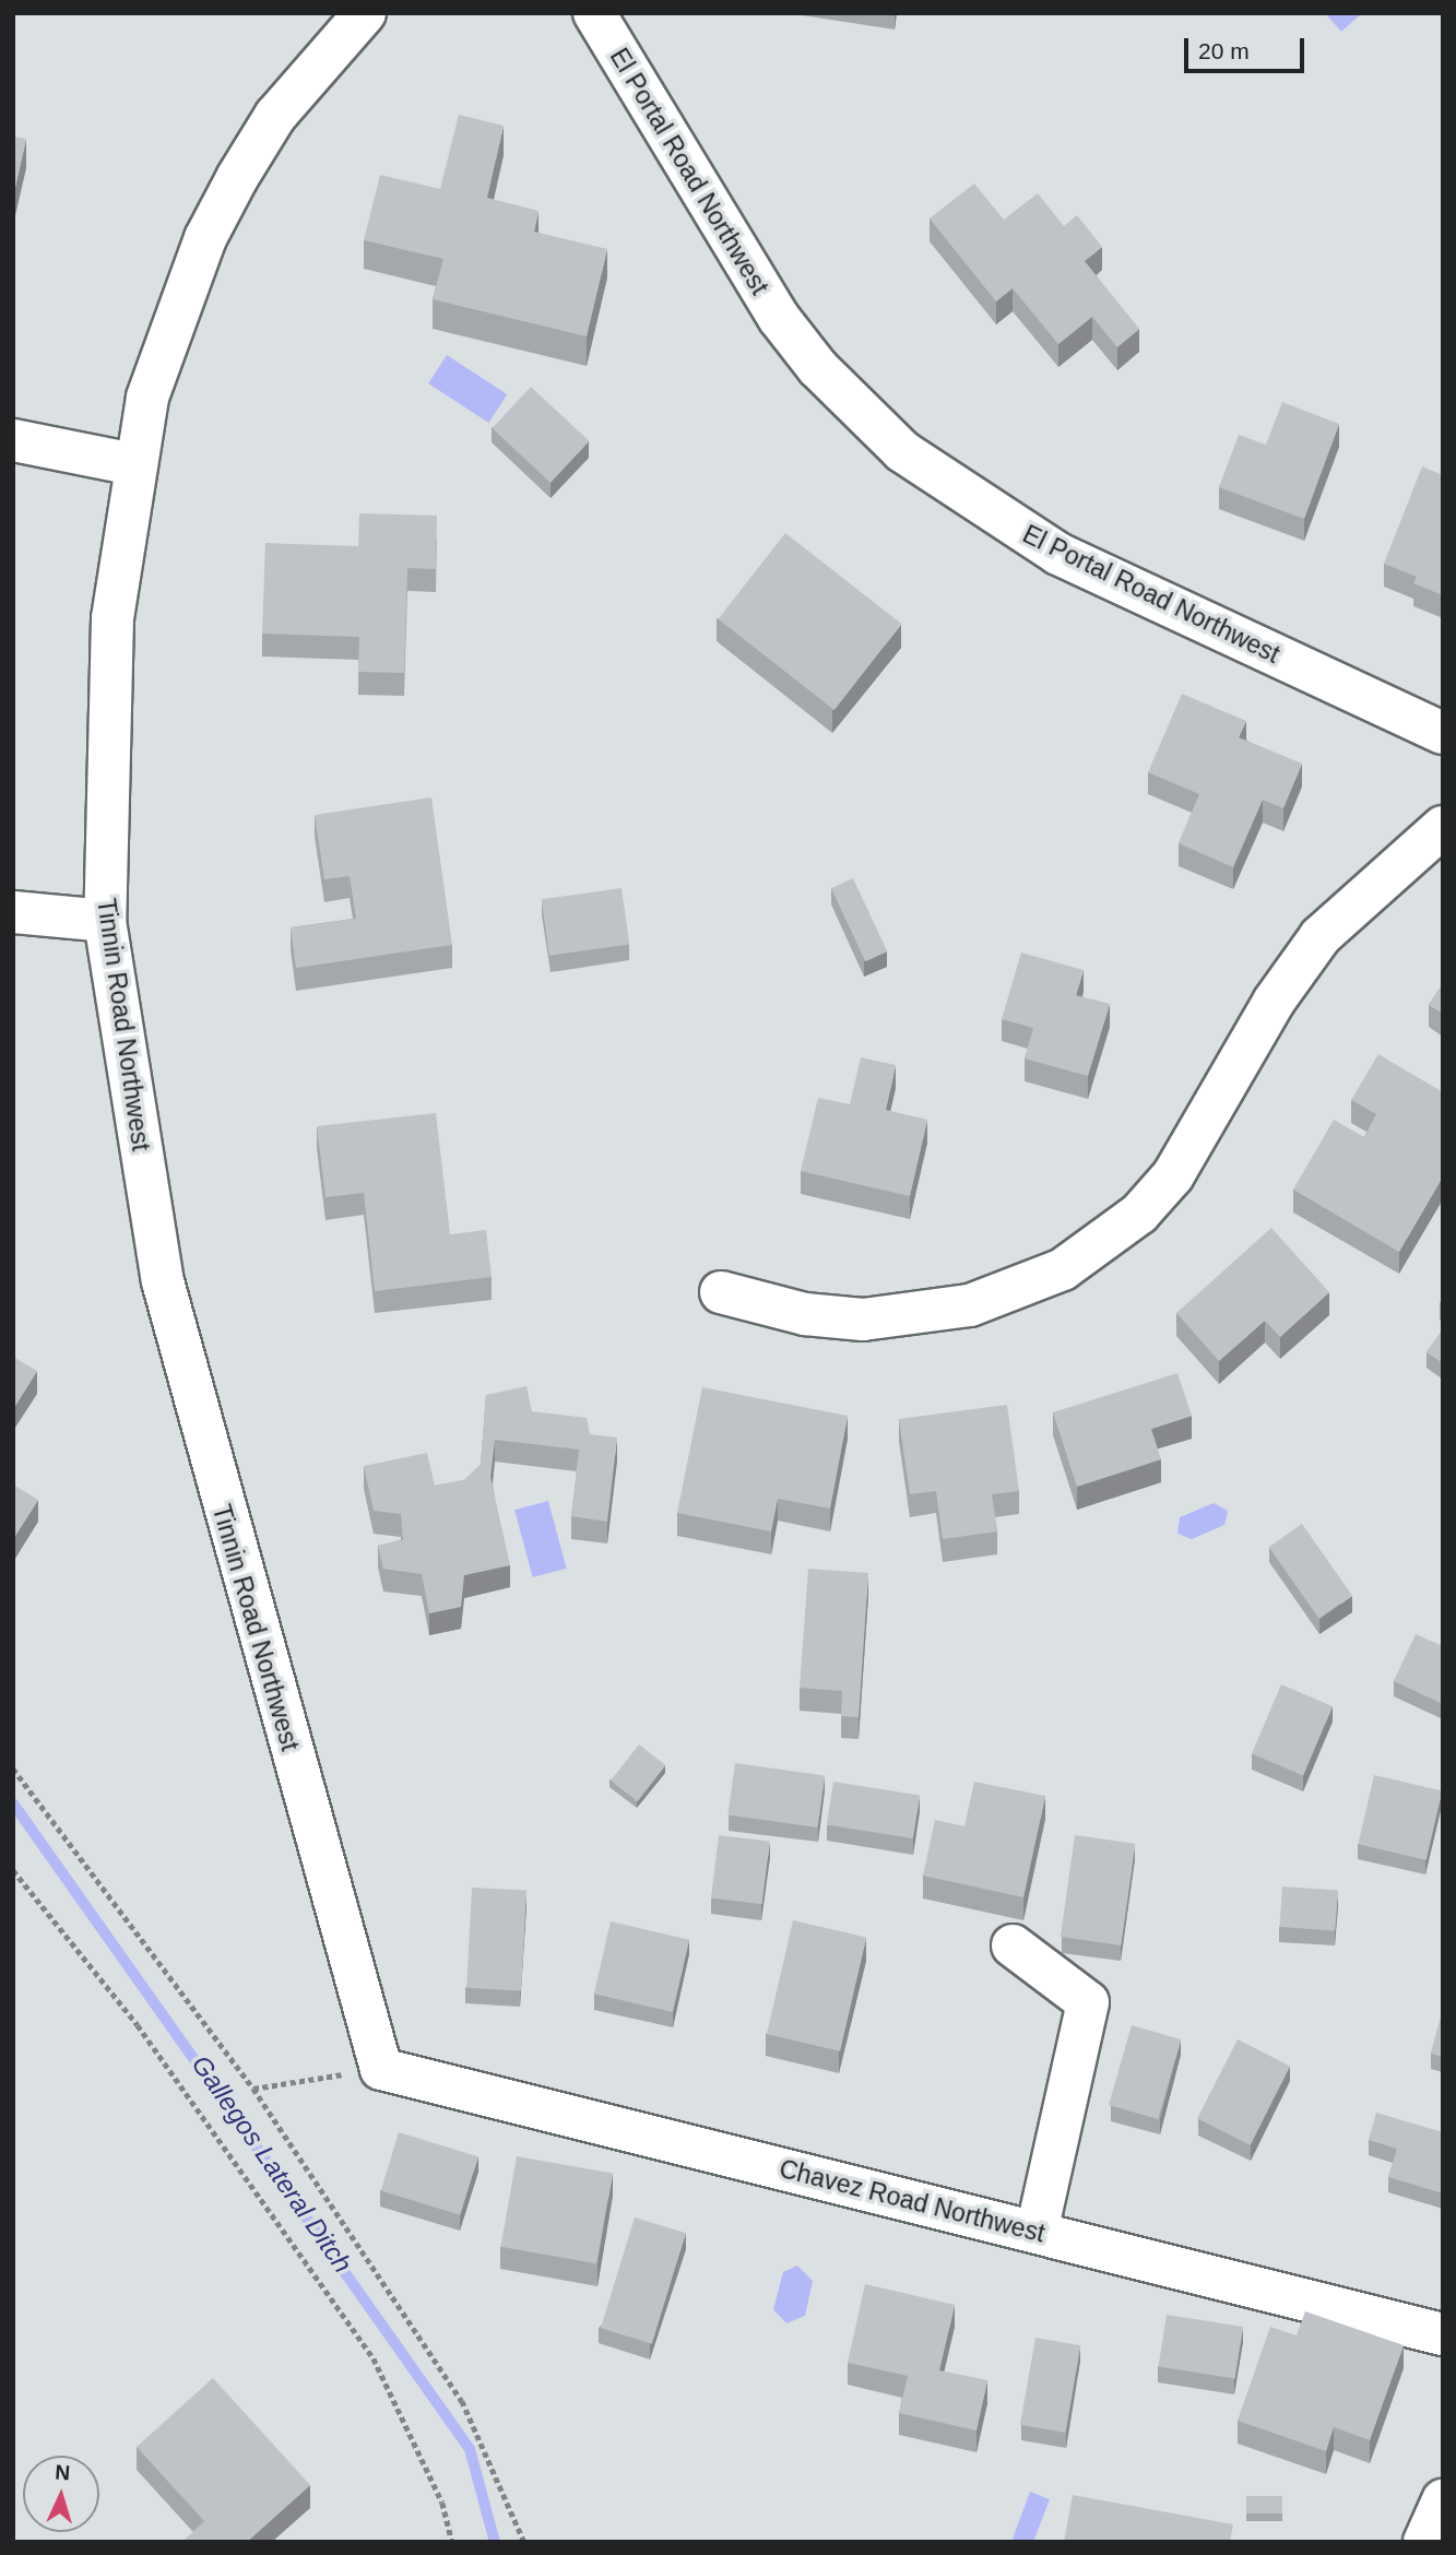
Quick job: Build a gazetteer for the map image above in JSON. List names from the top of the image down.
{
  "streets": {
    "street": ["El Portal Road Northwest", "Tinnin Road Northwest", "Chavez Road Northwest"]
  },
  "crossings": [
    ["Tinnin Road Northwest", "Chavez Road Northwest"]
  ],
  "water": ["Gallegos Lateral Ditch"],
  "scale_bar": "20 m",
  "north": "top"
}
